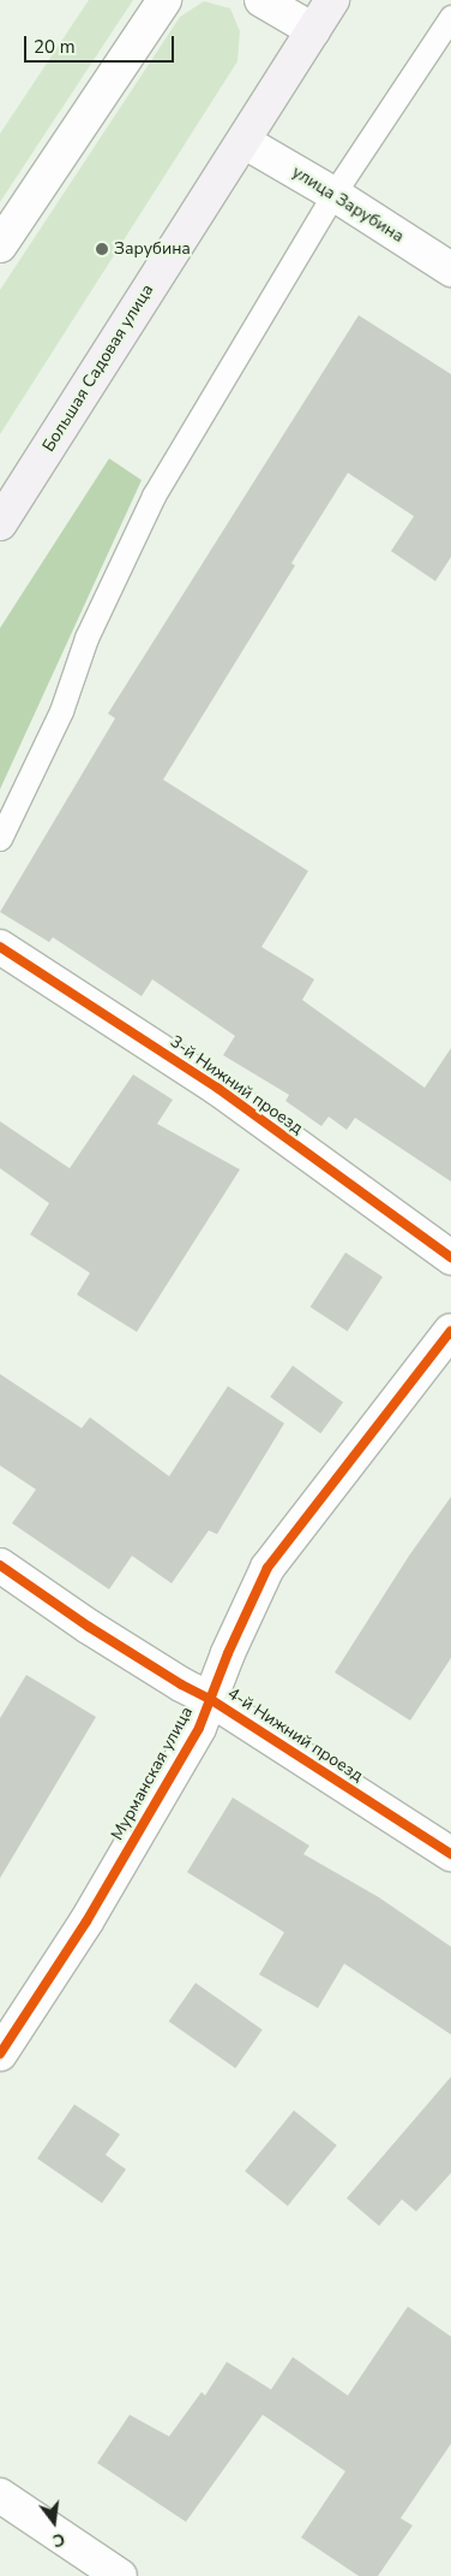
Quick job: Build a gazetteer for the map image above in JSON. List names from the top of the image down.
{
  "streets": {
    "main road": ["Большая Садовая улица"],
    "street": [
      "улица Зарубина",
      "3-й Нижний проезд",
      "4-й Нижний проезд",
      "Мурманская улица"
    ]
  },
  "crossings": [
    ["улица Зарубина", "Большая Садовая улица"],
    ["4-й Нижний проезд", "Мурманская улица"]
  ],
  "places": ["Зарубина"],
  "scale_bar": "20 m",
  "north": "bottom"
}
